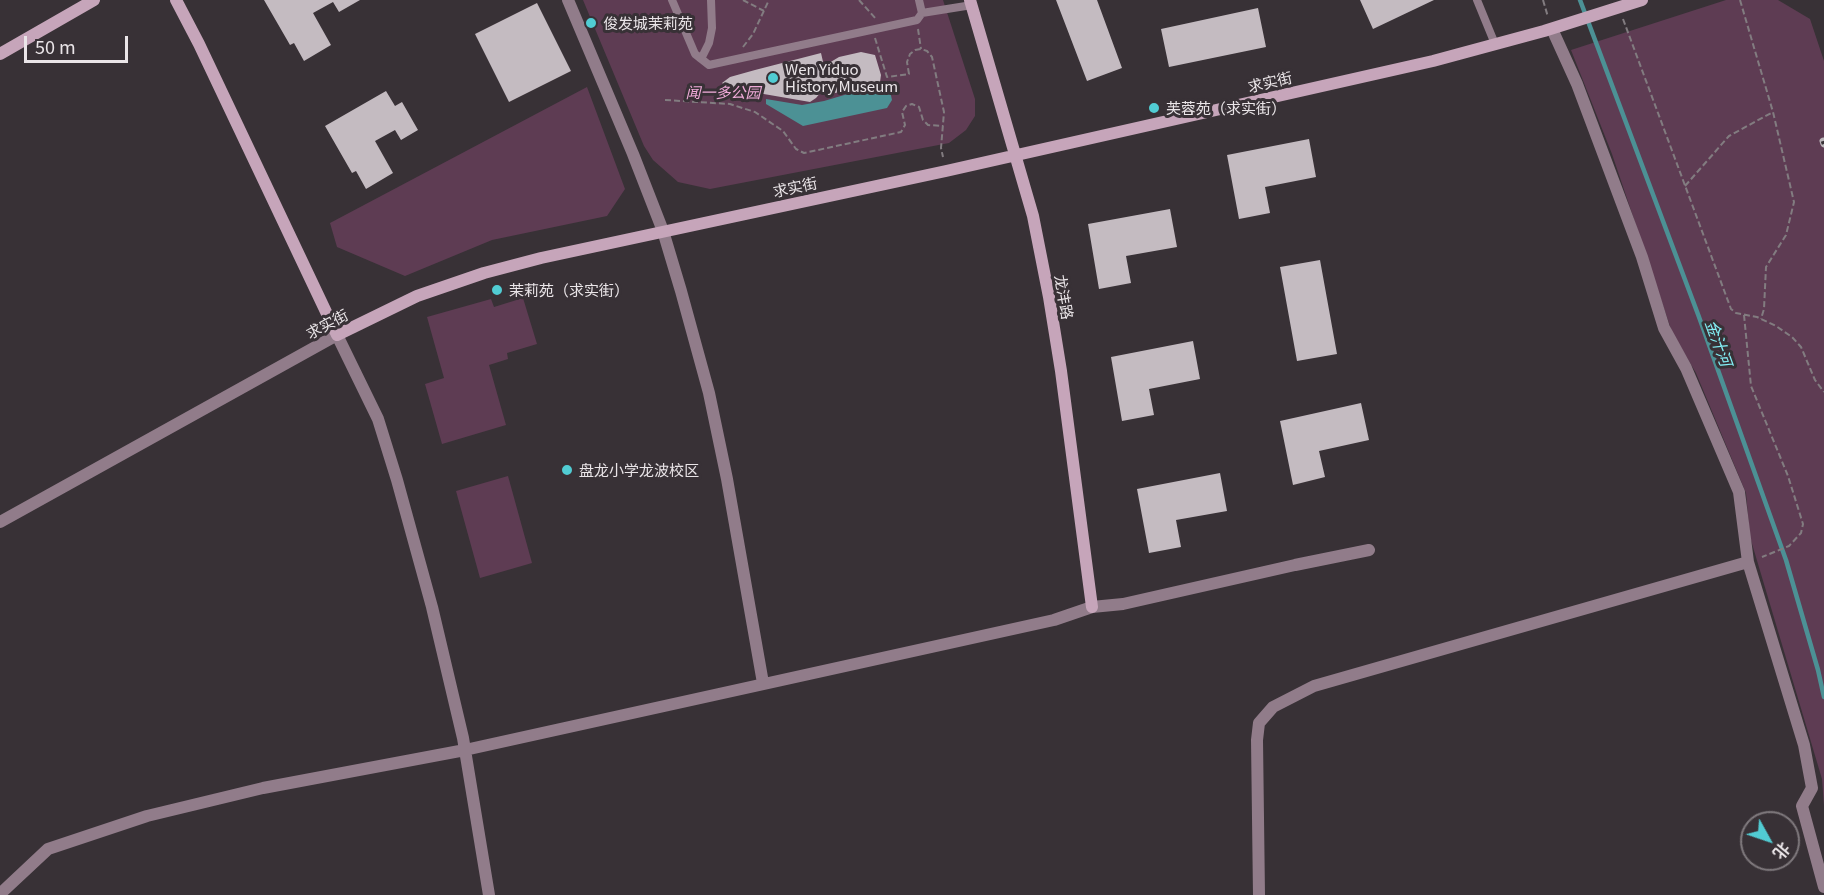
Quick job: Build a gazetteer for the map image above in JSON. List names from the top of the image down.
{
  "streets": {
    "street": ["求实街", "龙沣路"]
  },
  "crossings": [
    ["求实街", "龙沣路"]
  ],
  "water": ["金汁河"],
  "parks": ["闻一多公园"],
  "places": [
    "俊发城茉莉苑",
    "Wen Yiduo History Museum",
    "芙蓉苑（求实街）",
    "茉莉苑（求实街）",
    "盘龙小学龙波校区"
  ],
  "scale_bar": "50 m",
  "north": "bottom right"
}
